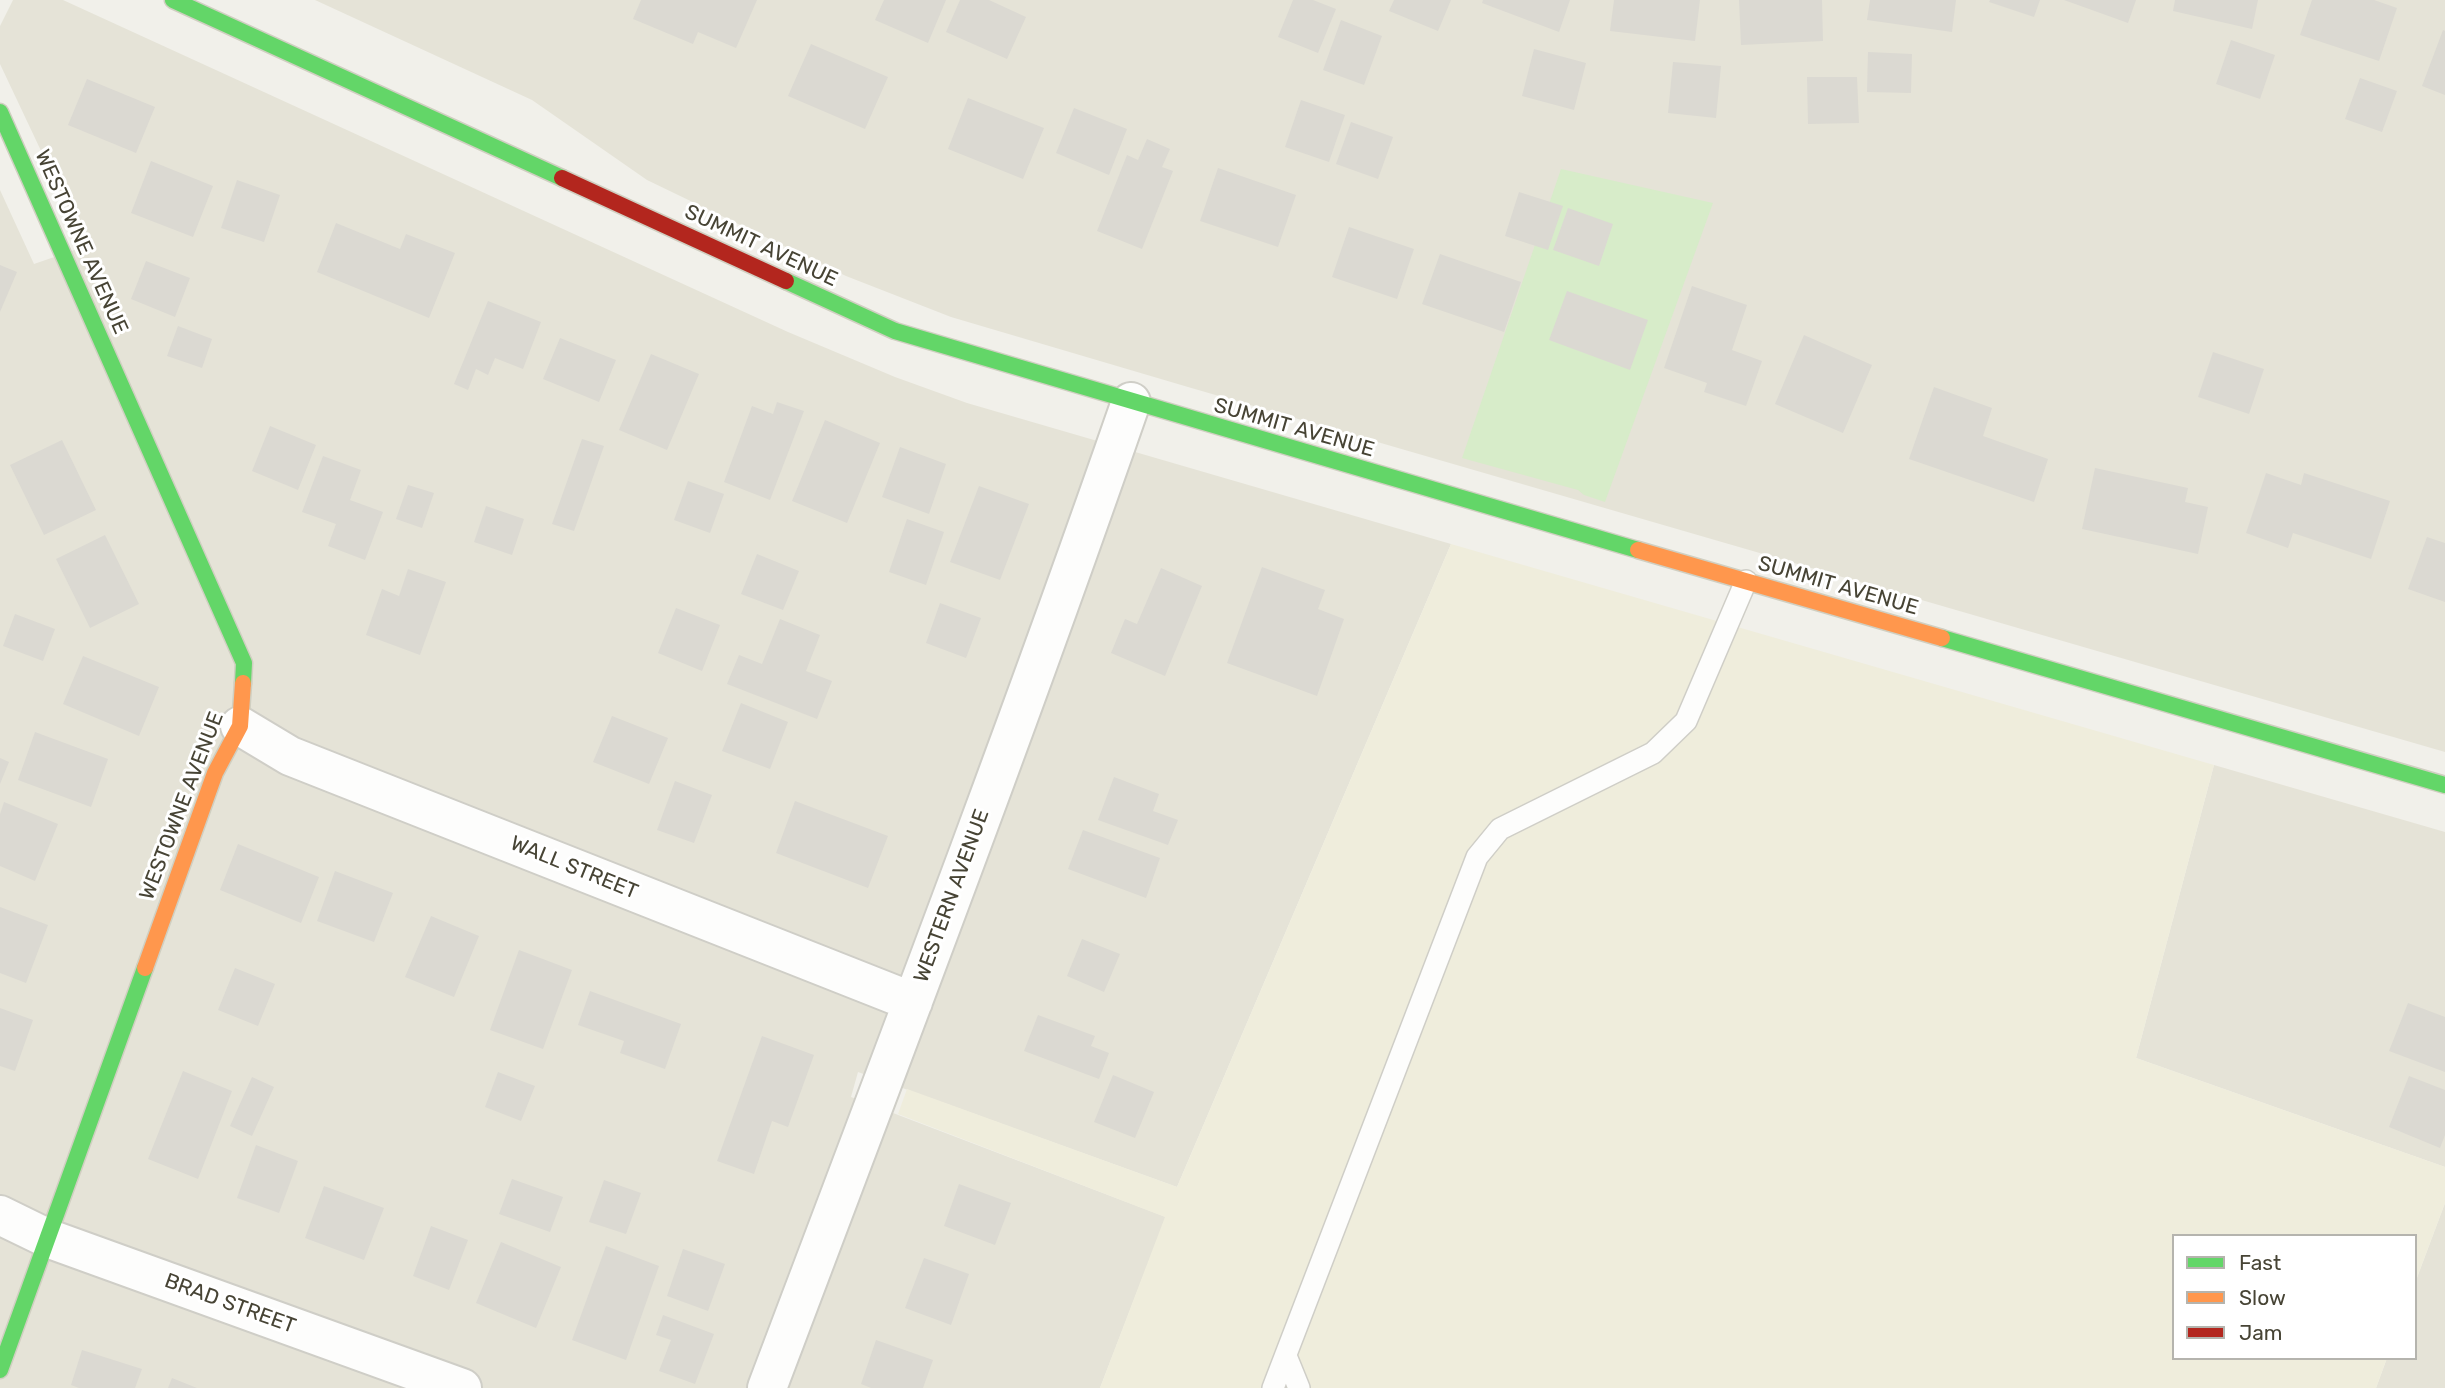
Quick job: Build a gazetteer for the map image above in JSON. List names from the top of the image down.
{
  "streets": {
    "main road": ["WESTOWNE AVENUE", "SUMMIT AVENUE"],
    "street": ["WALL STREET", "WESTERN AVENUE", "BRAD STREET"]
  },
  "crossings": [
    ["WESTOWNE AVENUE", "WALL STREET"],
    ["WESTOWNE AVENUE", "BRAD STREET"],
    ["SUMMIT AVENUE", "WESTERN AVENUE"],
    ["WALL STREET", "WESTERN AVENUE"]
  ],
  "legend": ["Fast", "Slow", "Jam"]
}
